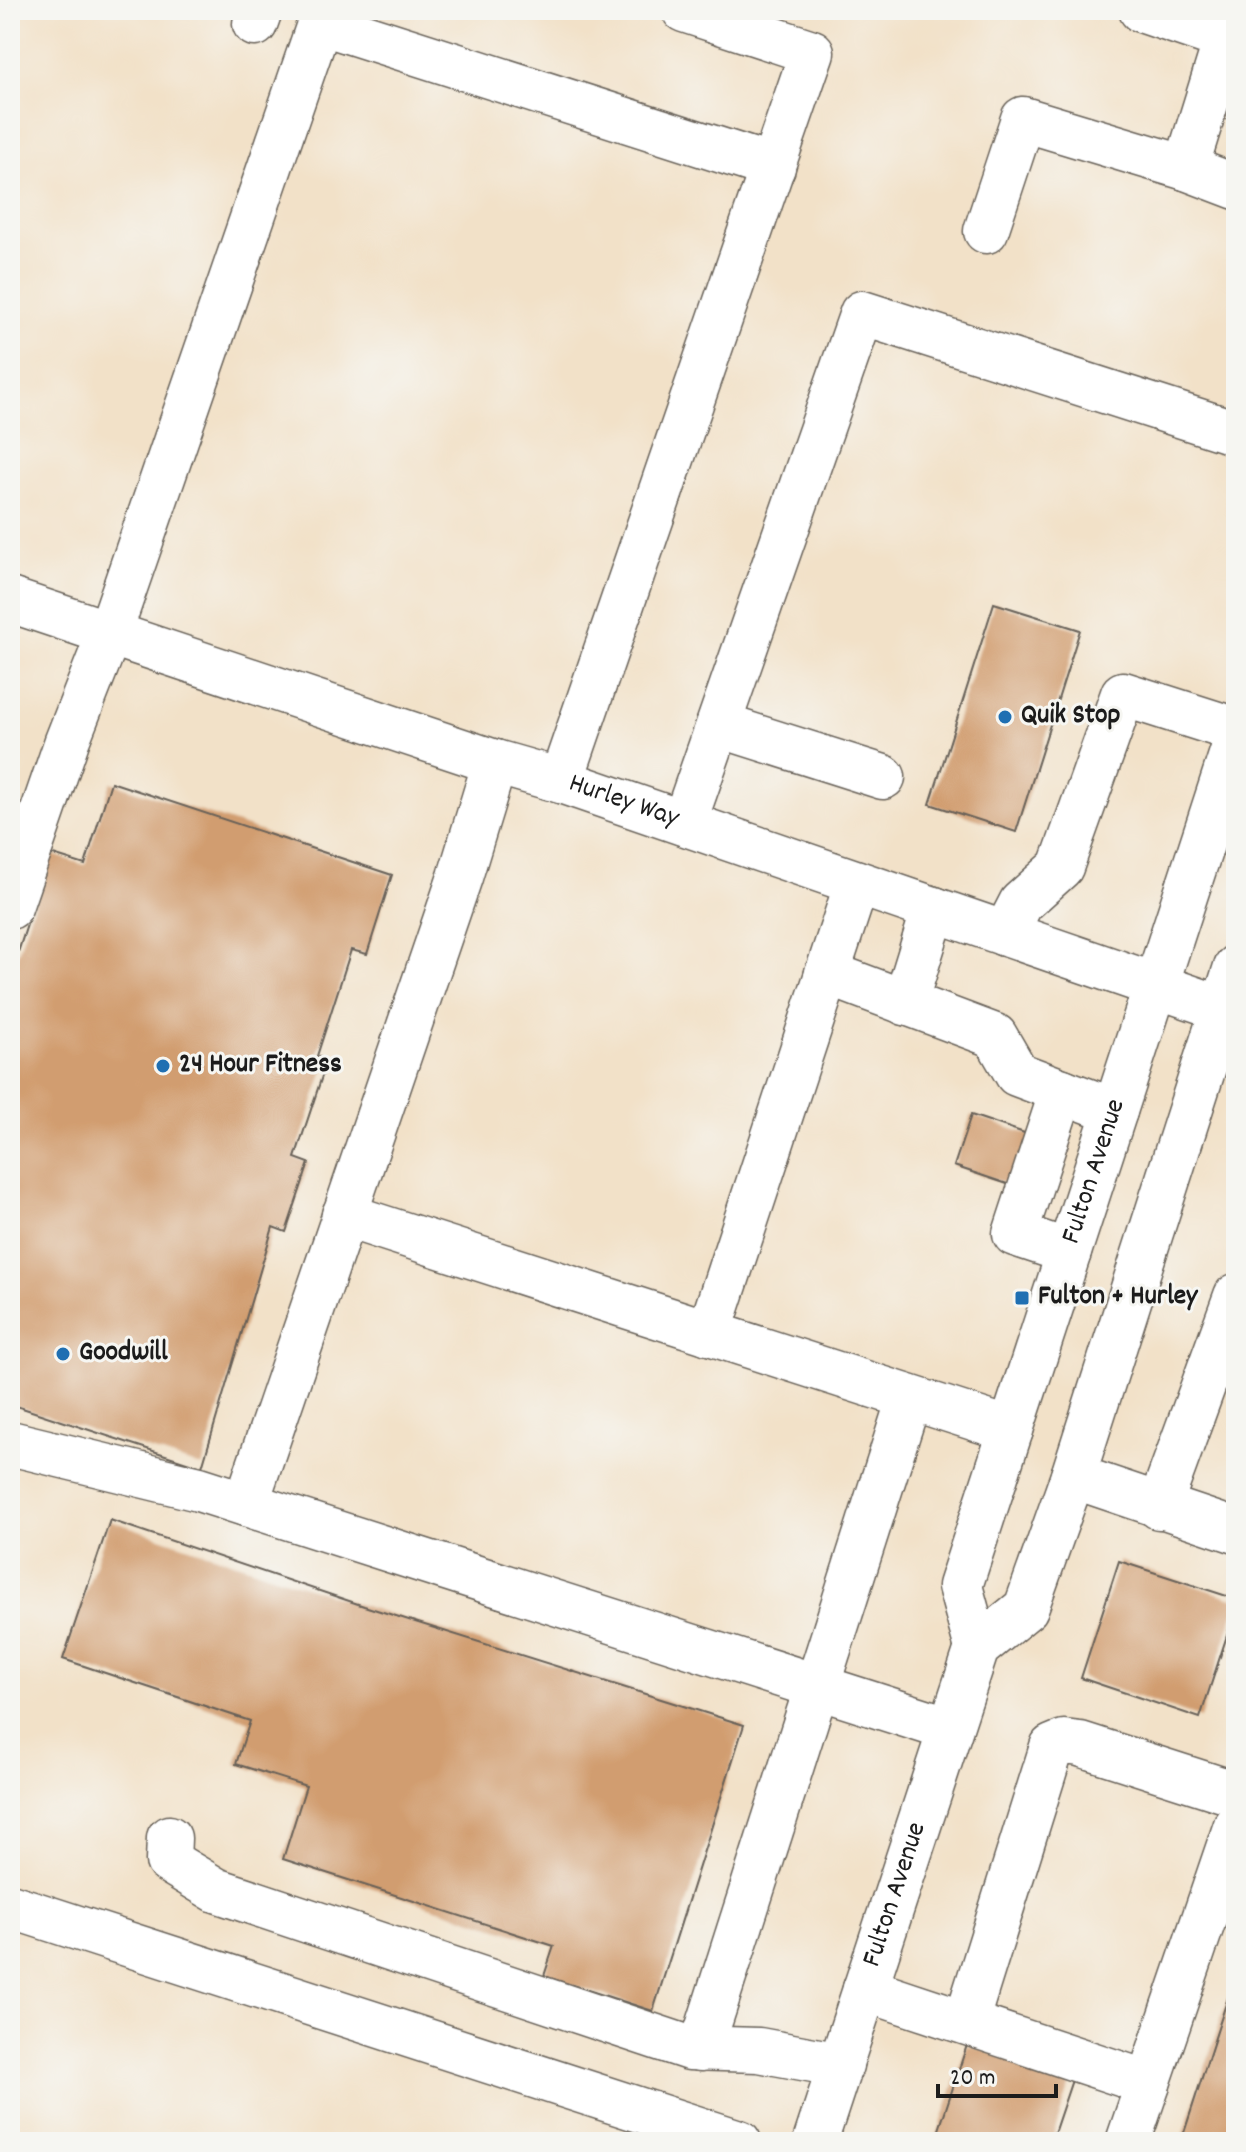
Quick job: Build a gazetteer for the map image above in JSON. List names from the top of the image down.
{
  "streets": {
    "main road": ["Hurley Way", "Fulton Avenue"]
  },
  "crossings": [
    ["Hurley Way", "Fulton Avenue"]
  ],
  "places": {
    "other": ["Quik Stop", "24 Hour Fitness", "Goodwill"],
    "transit": ["Fulton + Hurley"]
  },
  "scale_bar": "20 m"
}
